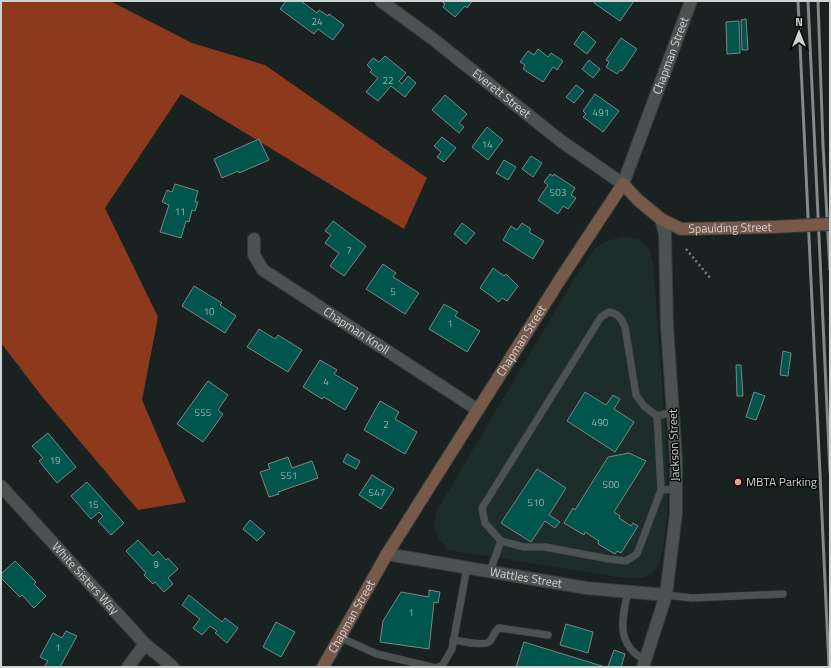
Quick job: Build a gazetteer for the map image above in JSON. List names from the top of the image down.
{
  "streets": {
    "main road": ["Chapman Street", "Spaulding Street"],
    "street": [
      "Everett Street",
      "Chapman Knoll",
      "Jackson Street",
      "Wattles Street",
      "White Sisters Way"
    ]
  },
  "crossings": [
    ["Chapman Street", "Everett Street"],
    ["Chapman Street", "Spaulding Street"],
    ["Chapman Street", "Chapman Knoll"],
    ["Chapman Street", "Wattles Street"],
    ["Everett Street", "Spaulding Street"],
    ["Spaulding Street", "Jackson Street"],
    ["Jackson Street", "Wattles Street"]
  ],
  "places": ["MBTA Parking"],
  "house_numbers": [
    "24",
    "22",
    "491",
    "14",
    "503",
    "11",
    "7",
    "5",
    "10",
    "1",
    "4",
    "555",
    "490",
    "2",
    "19",
    "551",
    "500",
    "547",
    "510",
    "15",
    "9",
    "1",
    "1"
  ],
  "north": "top"
}
